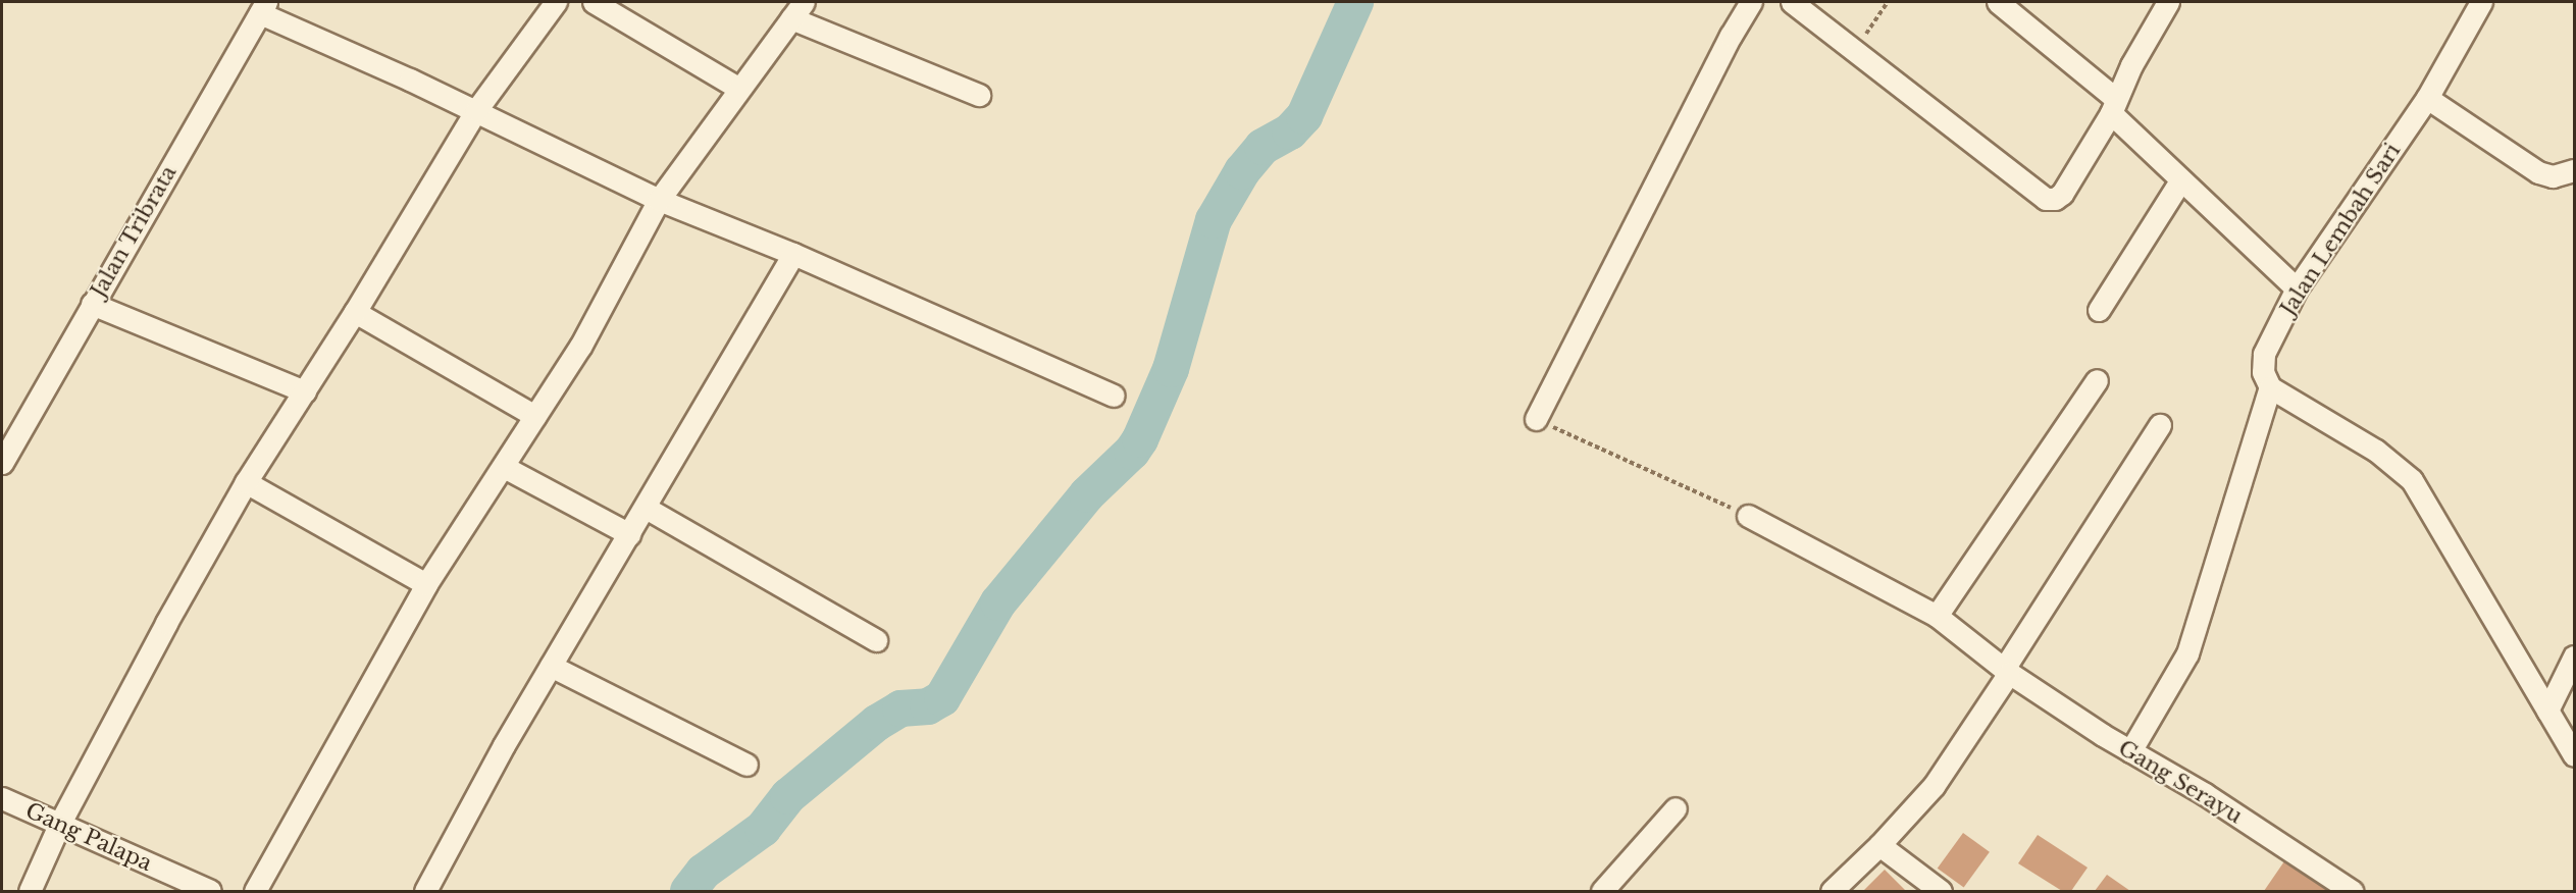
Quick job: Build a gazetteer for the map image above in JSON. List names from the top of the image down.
{
  "streets": {
    "street": [
      "Jalan Lembah Sari",
      "Jalan Tribrata",
      "Gang Serayu",
      "Gang Palapa"
    ]
  }
}
